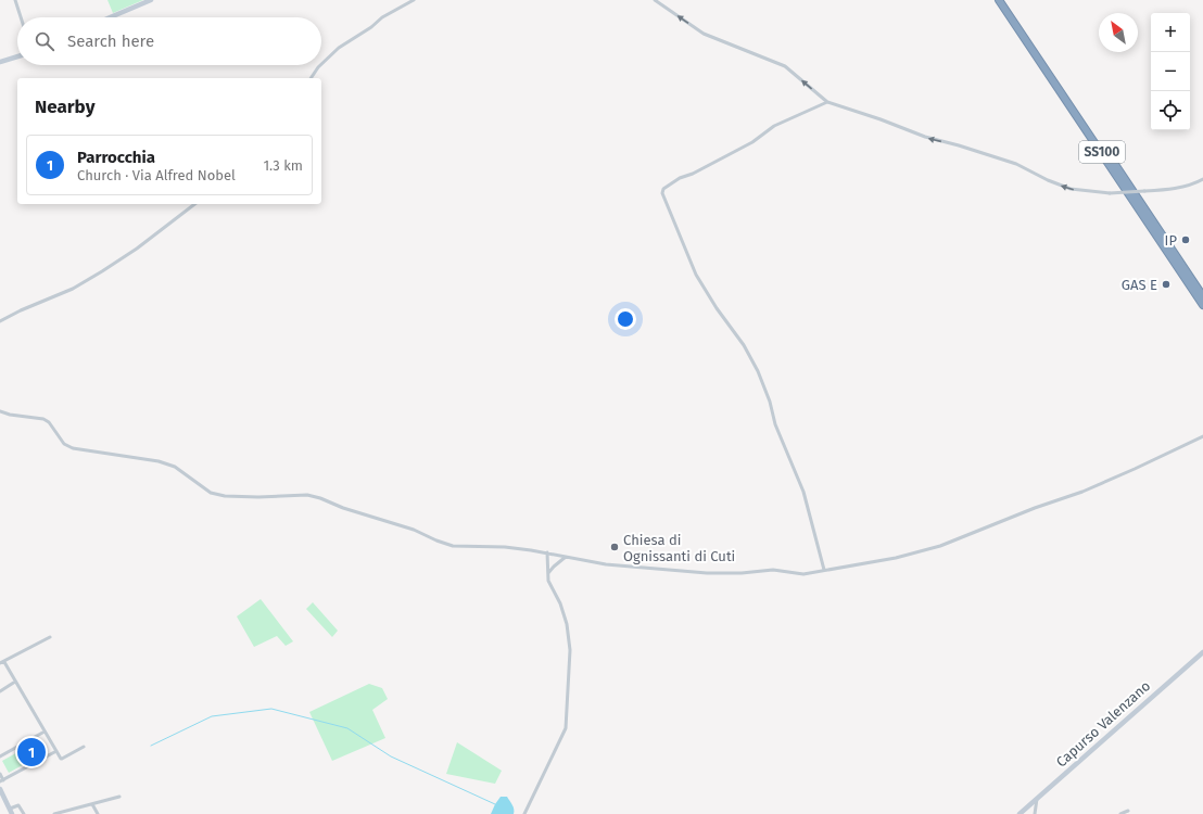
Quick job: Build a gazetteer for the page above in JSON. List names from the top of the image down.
{
  "streets": {
    "highway": ["SS100"],
    "street": ["Capurso Valenzano"]
  },
  "places": ["IP", "GAS E", "Chiesa di Ognissanti di Cuti"],
  "north": "top left",
  "page": {
    "map_buttons": ["+", "−"],
    "search": "Search here",
    "heading": "Nearby",
    "list": [
      {
        "mark": "1",
        "name": "Parrocchia",
        "note": "Church · Via Alfred Nobel",
        "value": "1.3 km"
      }
    ],
    "pins": "1"
  }
}
